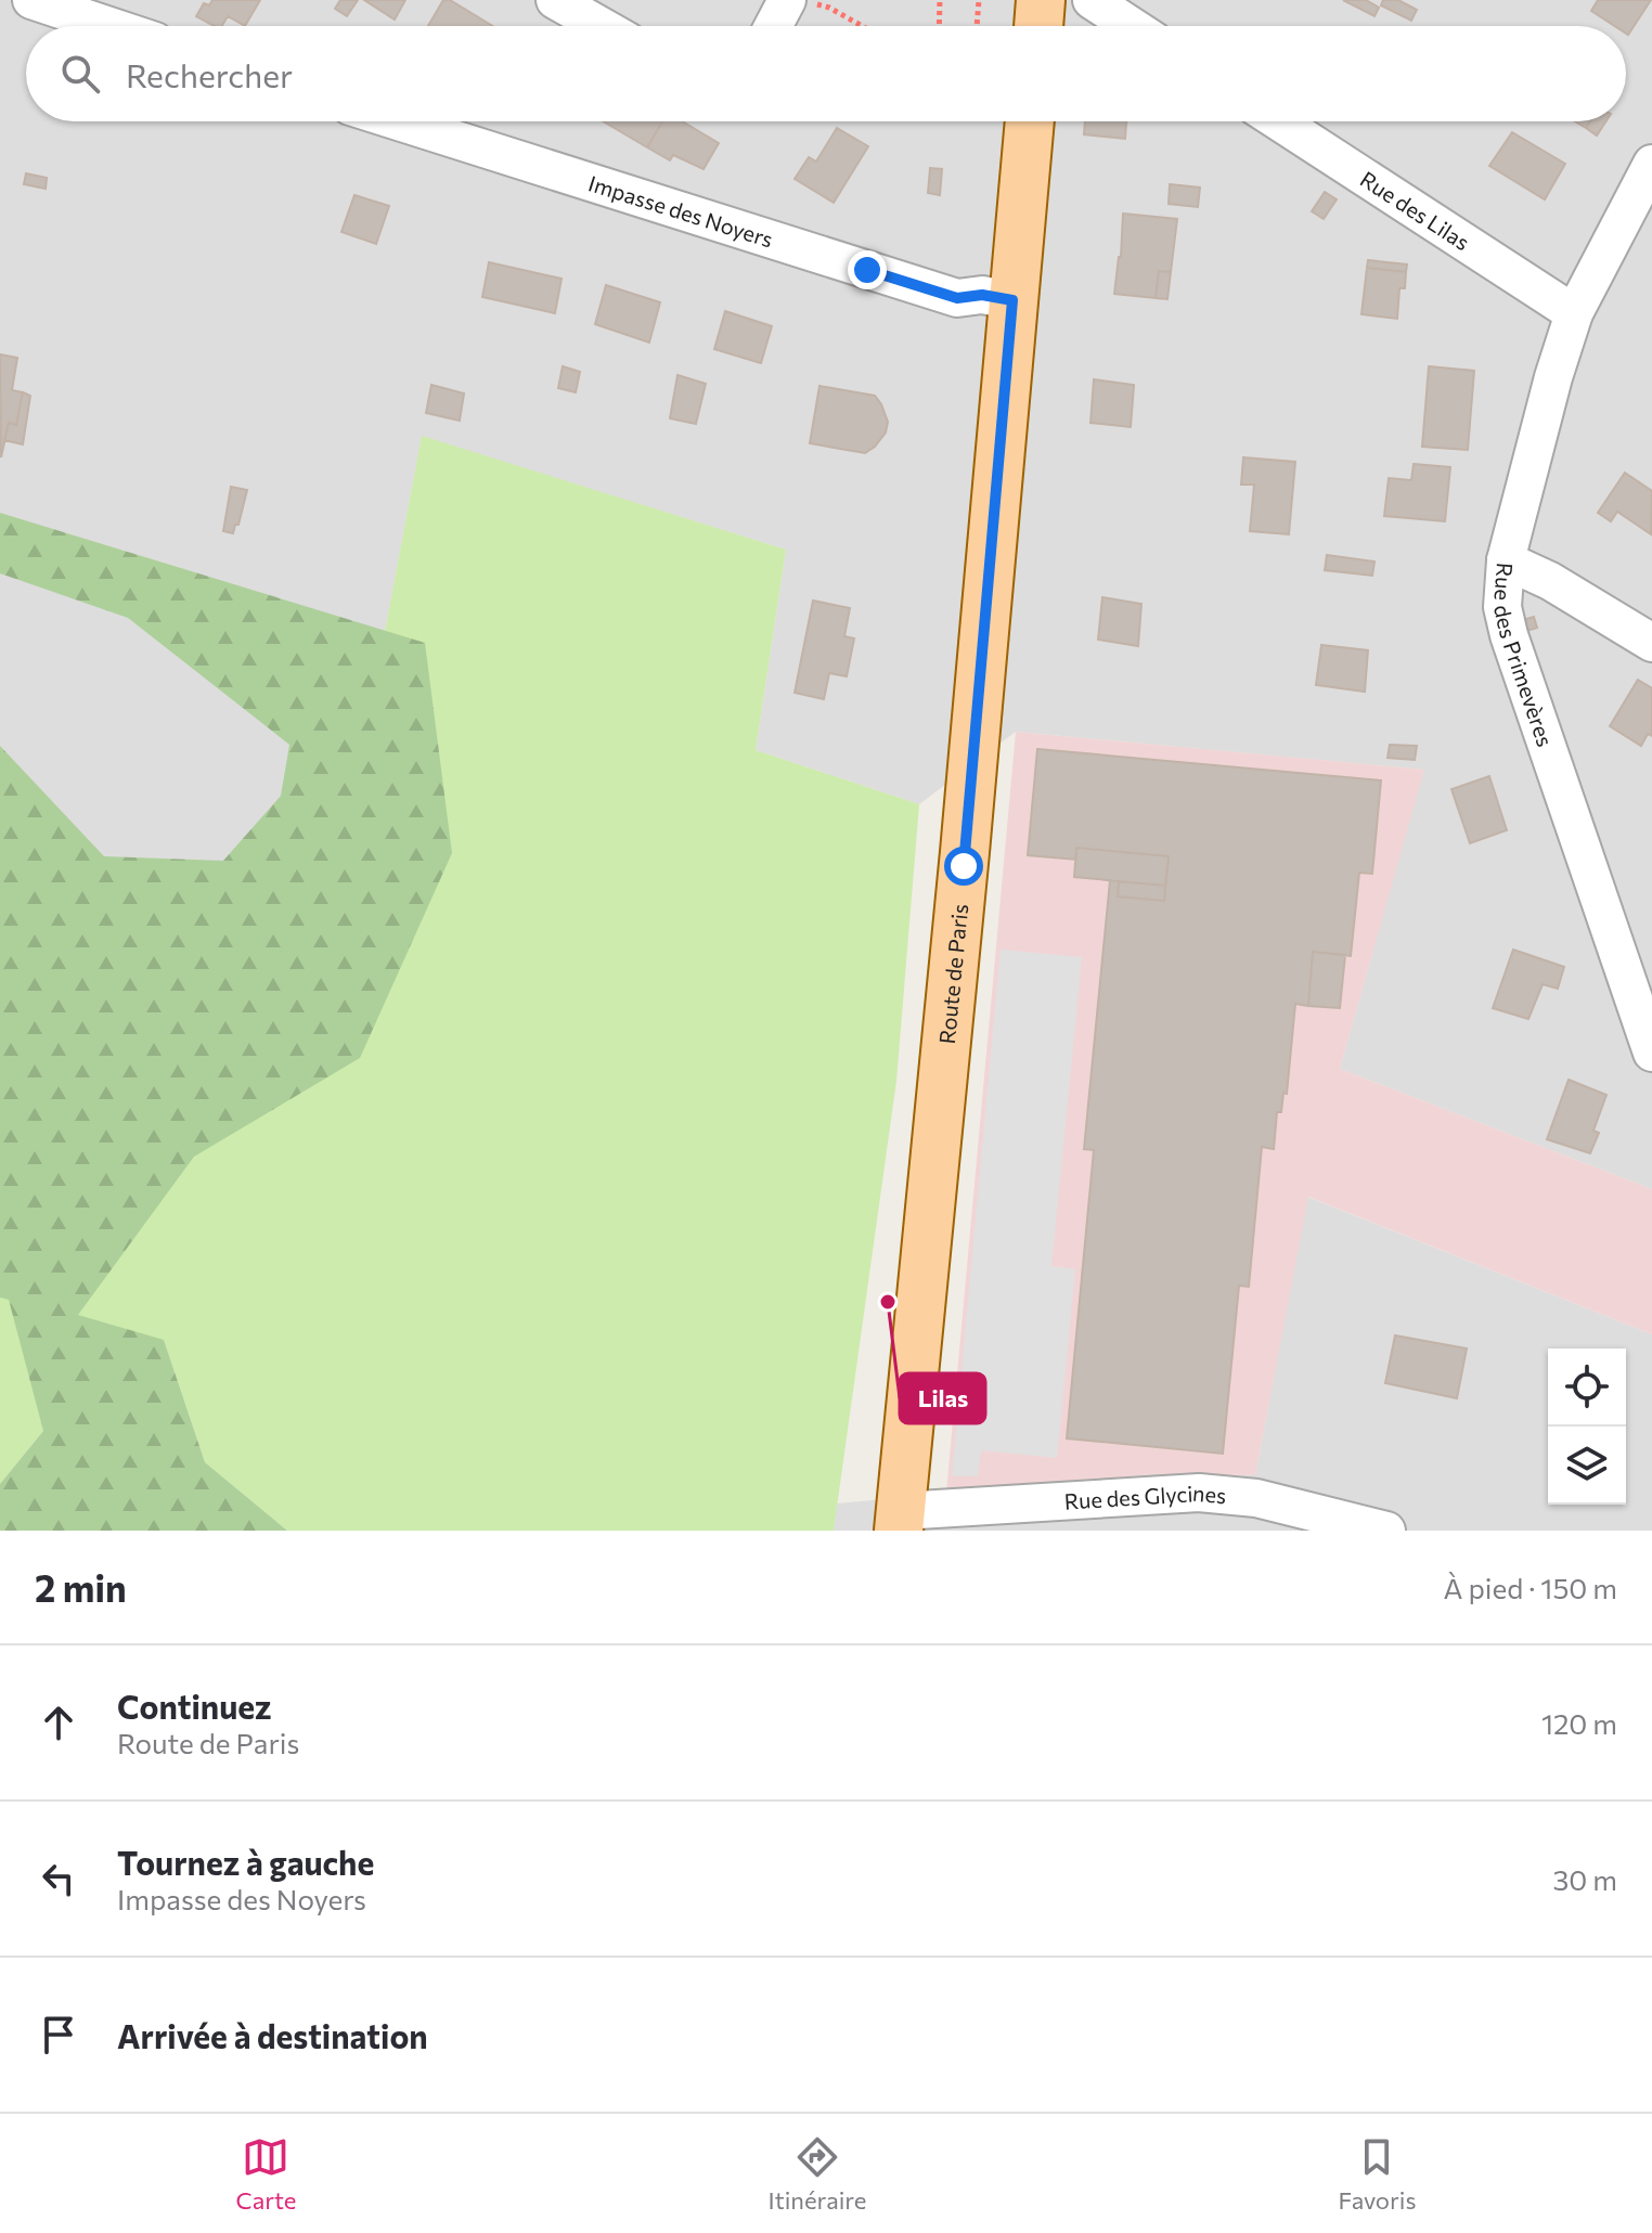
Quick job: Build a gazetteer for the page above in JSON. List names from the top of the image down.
{
  "streets": {
    "main road": ["Route de Paris"],
    "street": [
      "Rue des Lilas",
      "Impasse des Noyers",
      "Rue des Primevères",
      "Rue des Glycines"
    ]
  },
  "crossings": [
    ["Rue des Lilas", "Rue des Primevères"],
    ["Impasse des Noyers", "Route de Paris"],
    ["Route de Paris", "Rue des Glycines"]
  ],
  "places": ["Lilas"],
  "page": {
    "search": "Rechercher",
    "heading": ["2 min", "À pied · 150 m"],
    "list": [
      ["Continuez", "Route de Paris", "120 m"],
      ["Tournez à gauche", "Impasse des Noyers", "30 m"],
      "Arrivée à destination"
    ],
    "nav": ["Carte", "Itinéraire", "Favoris"]
  }
}
